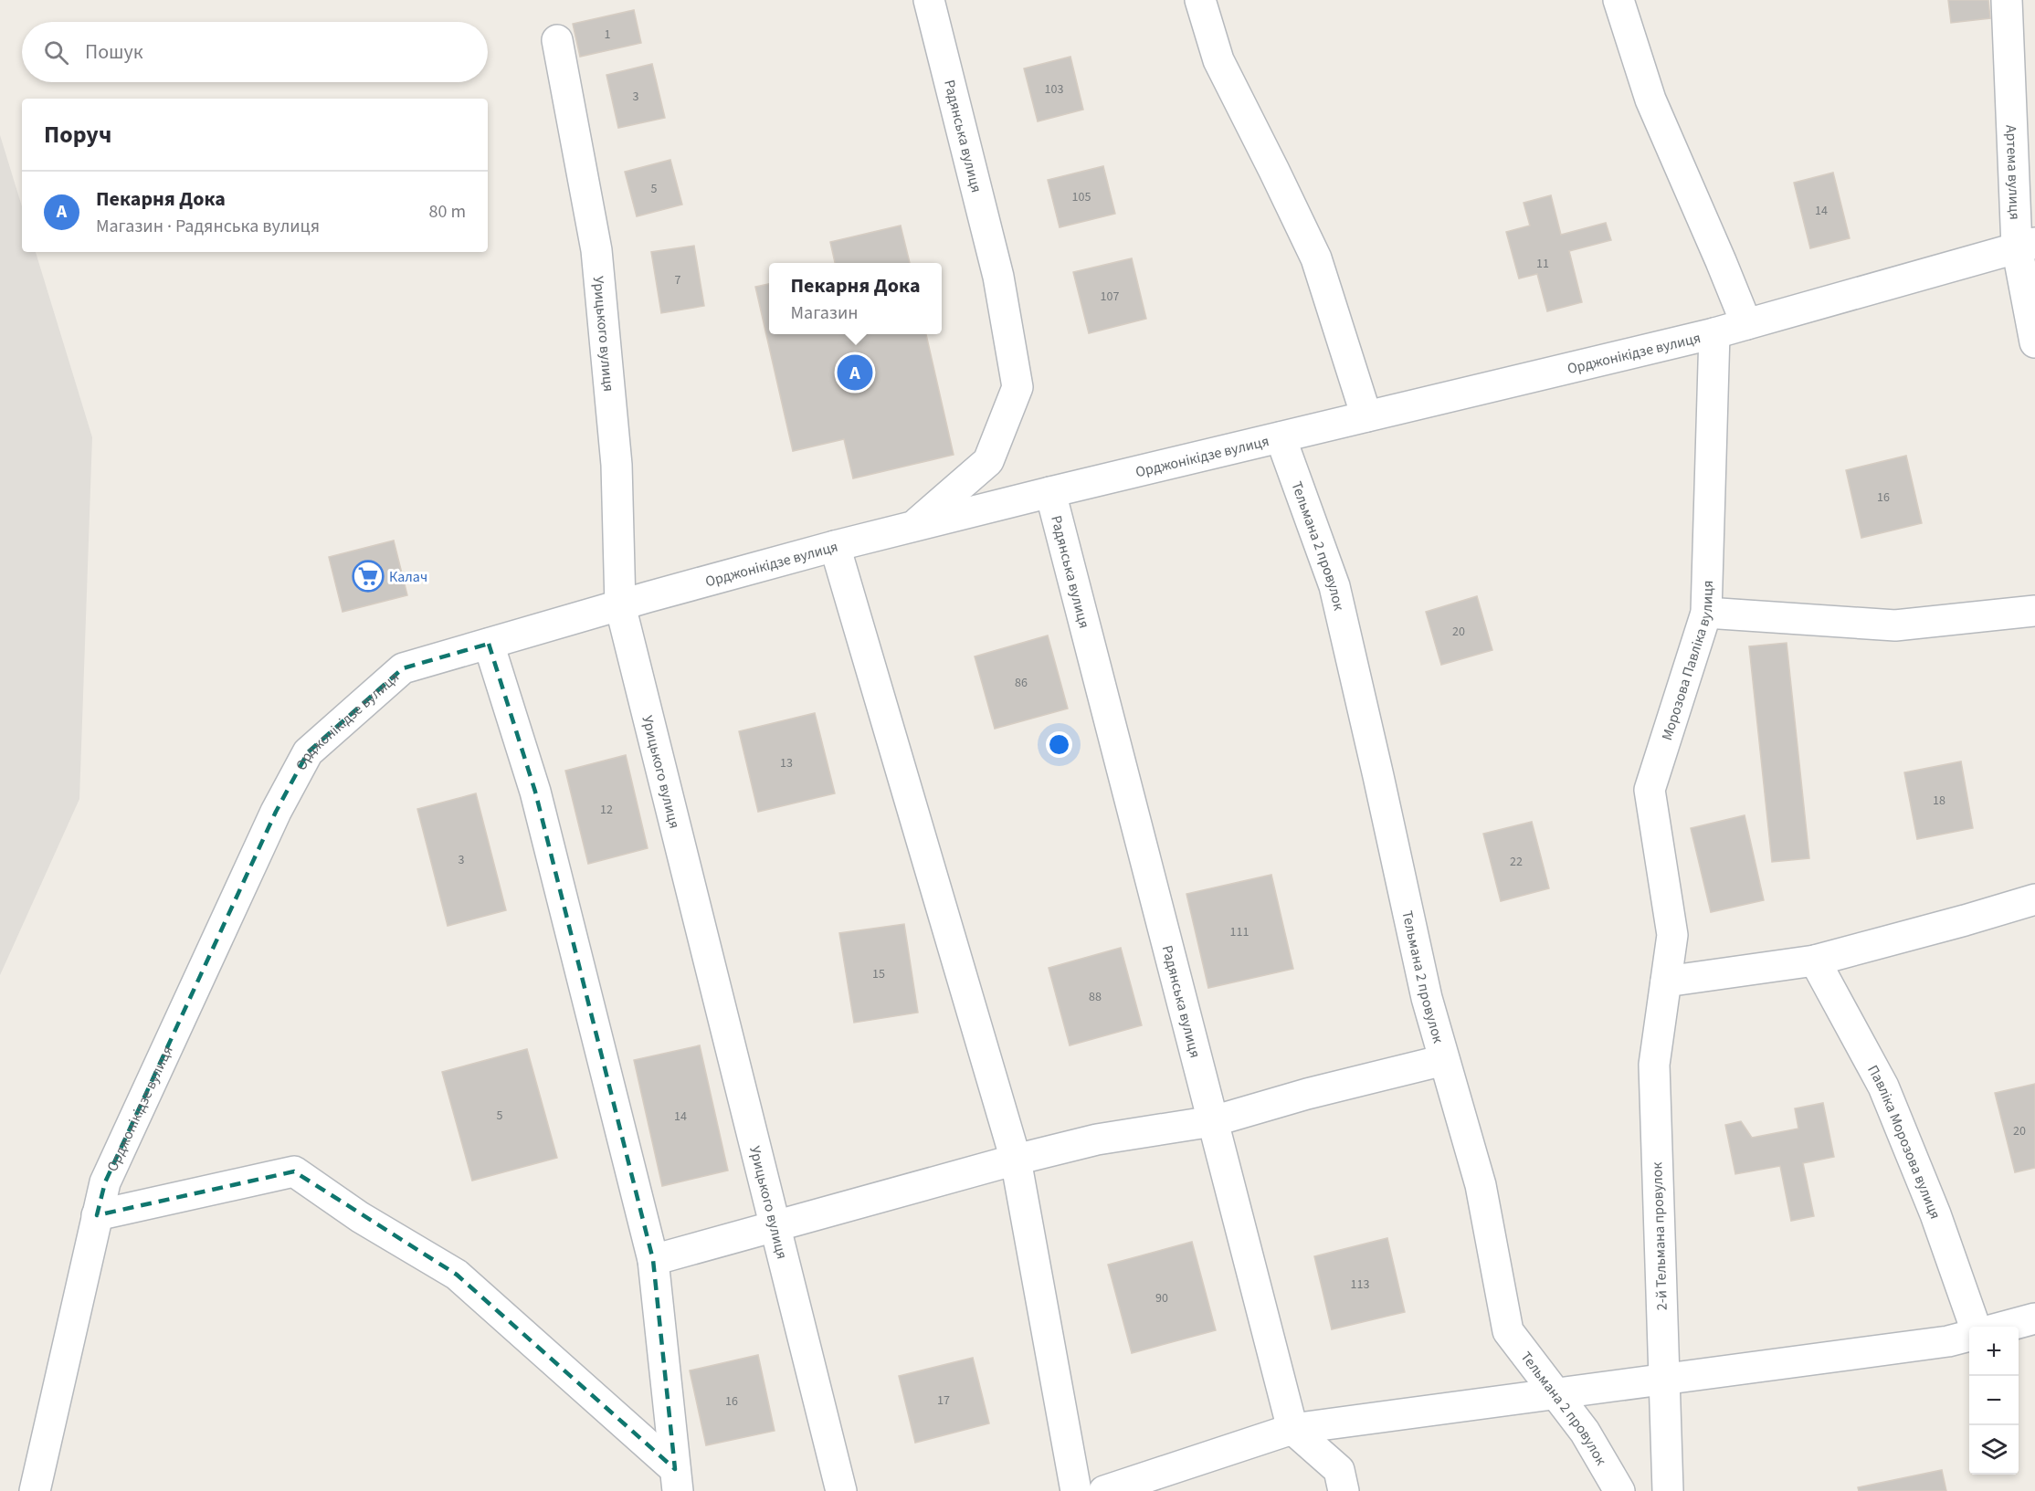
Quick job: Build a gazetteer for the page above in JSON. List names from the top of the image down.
{
  "streets": {
    "street": [
      "Радянська вулиця",
      "Артема вулиця",
      "Урицького вулиця",
      "Орджонікідзе вулиця",
      "Тельмана 2 провулок",
      "Морозова Павліка вулиця",
      "Павліка Морозова вулиця",
      "2-й Тельмана провулок"
    ]
  },
  "crossings": [
    ["Радянська вулиця", "Орджонікідзе вулиця"],
    ["Артема вулиця", "Орджонікідзе вулиця"],
    ["Урицького вулиця", "Орджонікідзе вулиця"],
    ["Орджонікідзе вулиця", "Тельмана 2 провулок"],
    ["Орджонікідзе вулиця", "Морозова Павліка вулиця"],
    ["Морозова Павліка вулиця", "2-й Тельмана провулок"]
  ],
  "places": {
    "supermarket": ["Калач"]
  },
  "house_numbers": [
    "1",
    "103",
    "3",
    "5",
    "105",
    "14",
    "11",
    "7",
    "107",
    "16",
    "20",
    "86",
    "13",
    "18",
    "12",
    "3",
    "22",
    "111",
    "15",
    "88",
    "5",
    "14",
    "20",
    "113",
    "90",
    "17",
    "16"
  ],
  "page": {
    "search": "Пошук",
    "heading": "Поруч",
    "list": [
      {
        "mark": "A",
        "name": "Пекарня Дока",
        "note": "Магазин · Радянська вулиця",
        "value": "80 m"
      }
    ],
    "popup": ["Пекарня Дока", "Магазин"],
    "pins": "A",
    "map_buttons": ["+", "−"]
  }
}
